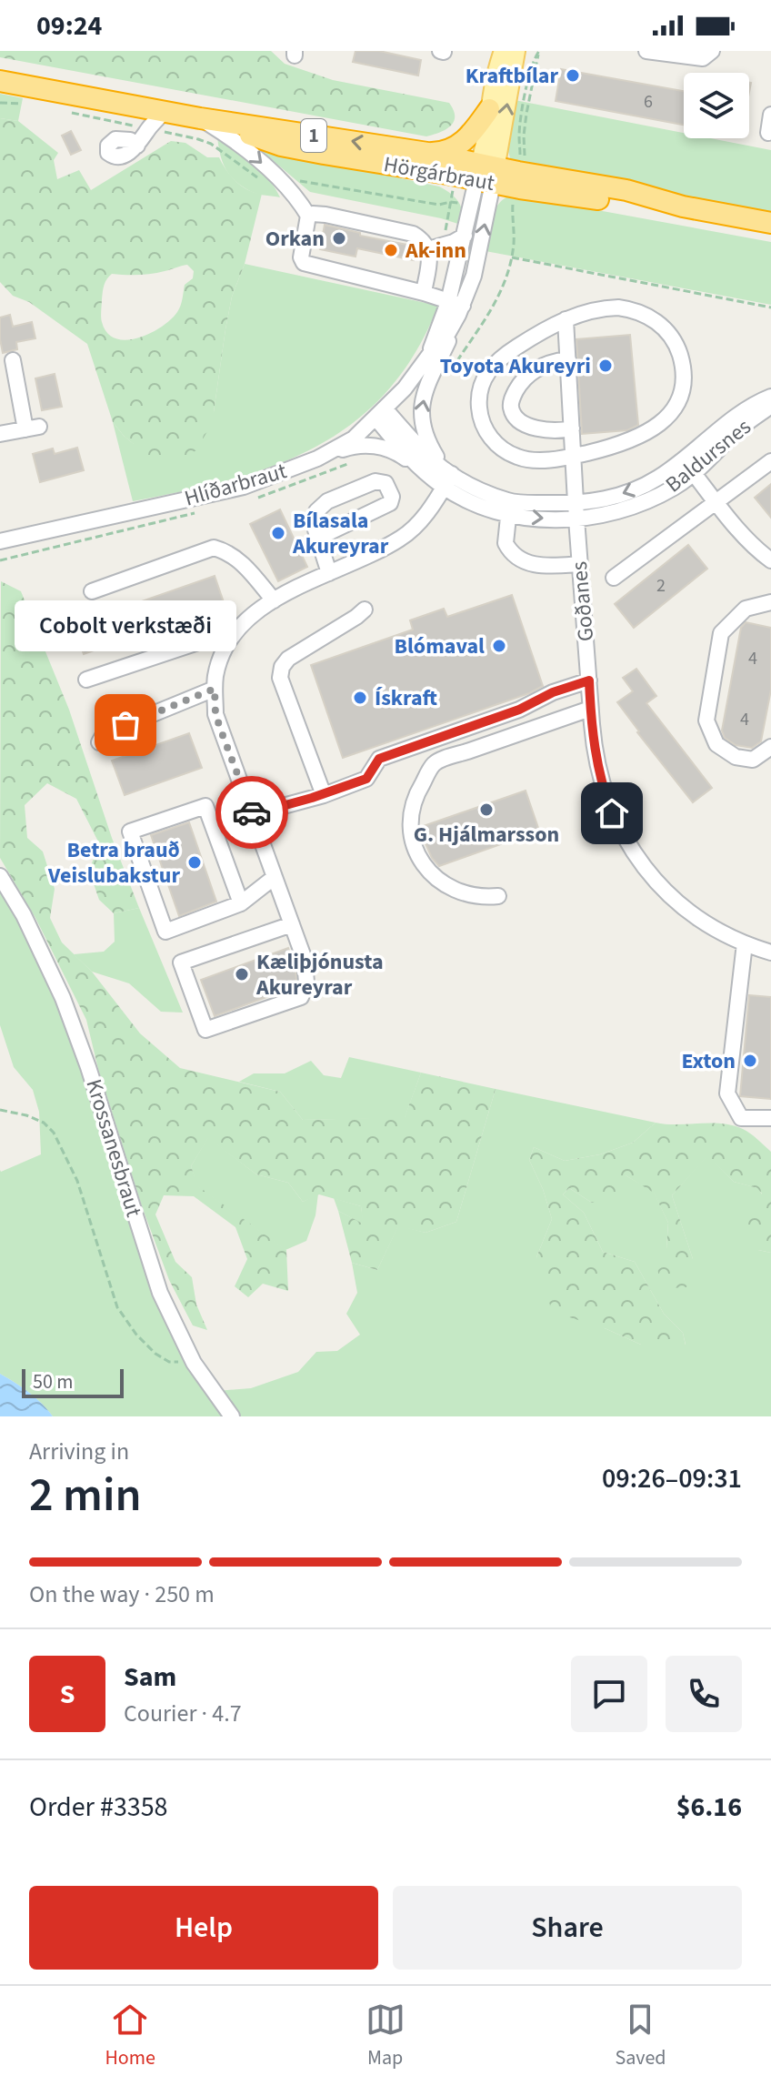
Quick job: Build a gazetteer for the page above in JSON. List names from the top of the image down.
{
  "streets": {
    "highway": ["1", "Hörgárbraut"],
    "main road": ["Hlíðarbraut"],
    "street": ["Baldursnes", "Goðanes", "Krossanesbraut"]
  },
  "crossings": [
    ["Hörgárbraut", "Hlíðarbraut"],
    ["Baldursnes", "Hlíðarbraut"],
    ["Baldursnes", "Goðanes"]
  ],
  "places": [
    "Kraftbílar",
    "Orkan",
    "Ak-inn",
    "Toyota Akureyri",
    "Bílasala Akureyrar",
    "Blómaval",
    "Ískraft",
    "Cobolt verkstæði",
    "G. Hjálmarsson",
    "Betra brauð Veislubakstur",
    "Kæliþjónusta Akureyrar",
    "Exton"
  ],
  "house_numbers": [
    "6",
    "2",
    "4",
    "4"
  ],
  "scale_bar": "50 m",
  "page": {
    "status": "09:24",
    "bubble": "Cobolt verkstæði",
    "scale": "50 m",
    "heading": ["2 min", "Arriving in", "09:26–09:31"],
    "panel": [
      "Sam",
      "Courier · 4.7",
      "Order #3358",
      "$6.16"
    ],
    "bar": "On the way · 250 m",
    "round": "S",
    "buttons": ["Help", "Share"],
    "tabs": ["Home", "Map", "Saved"]
  }
}
